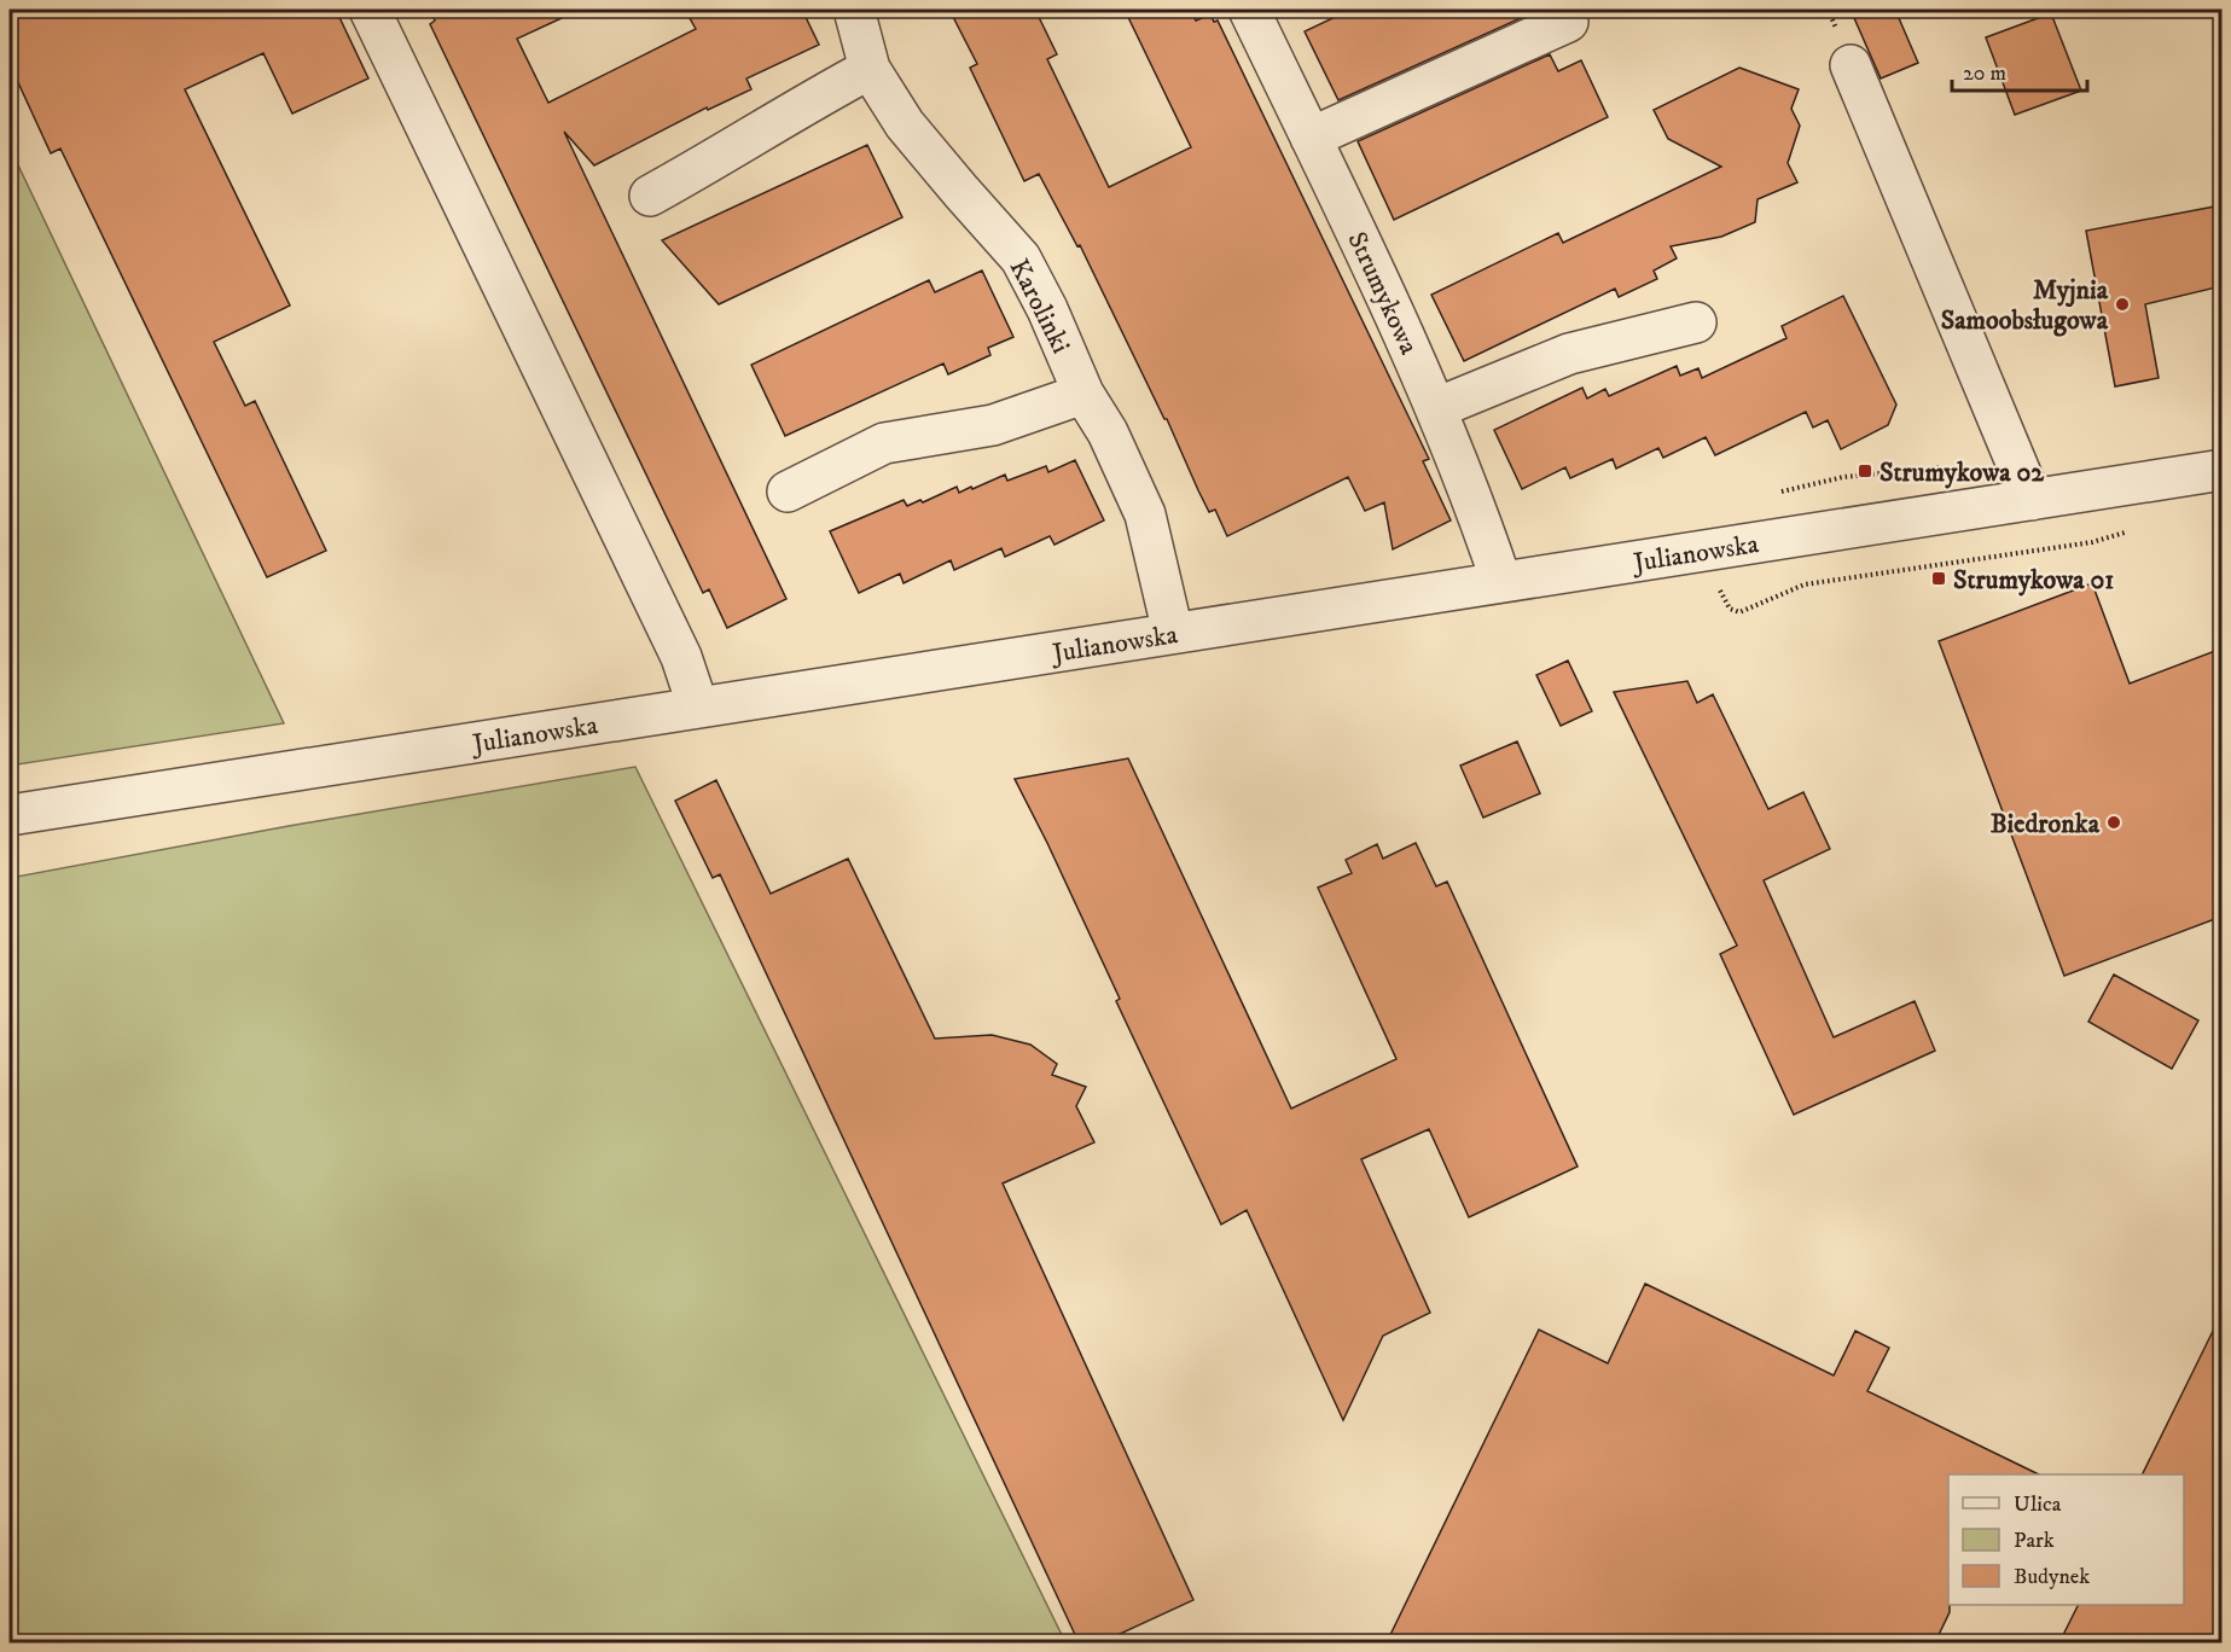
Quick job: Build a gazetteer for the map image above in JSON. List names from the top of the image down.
{
  "streets": {
    "street": ["Strumykowa", "Karolinki", "Julianowska"]
  },
  "crossings": [
    ["Strumykowa", "Julianowska"],
    ["Karolinki", "Julianowska"]
  ],
  "places": {
    "other": ["Myjnia Samoobsługowa", "Biedronka"],
    "transit": ["Strumykowa 02", "Strumykowa 01"]
  },
  "legend": ["Ulica", "Park", "Budynek"],
  "scale_bar": "20 m"
}
